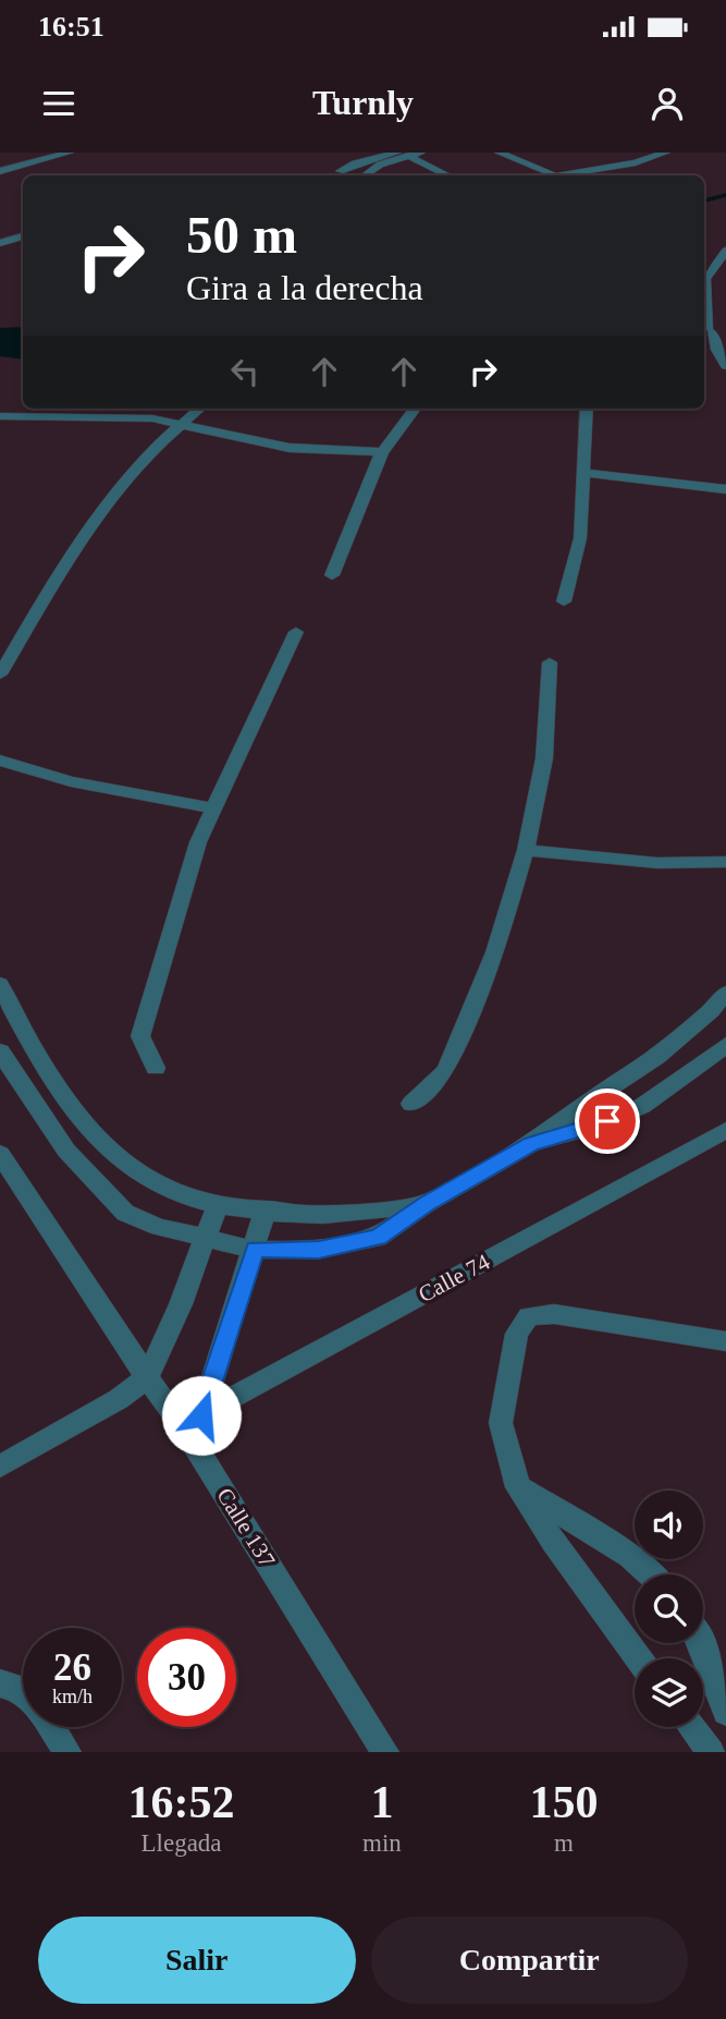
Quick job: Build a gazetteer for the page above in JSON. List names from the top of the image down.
{
  "streets": {
    "street": ["Calle 74", "Calle 137"]
  },
  "crossings": [
    ["Calle 74", "Calle 137"]
  ],
  "page": {
    "status": "16:51",
    "header": "Turnly",
    "turn": ["50 m", "Gira a la derecha"],
    "speed": "26 km/h",
    "limit": "30",
    "eta": [
      "16:52",
      "Llegada",
      "1",
      "min",
      "150",
      "m"
    ],
    "buttons": ["Salir", "Compartir"]
  }
}
